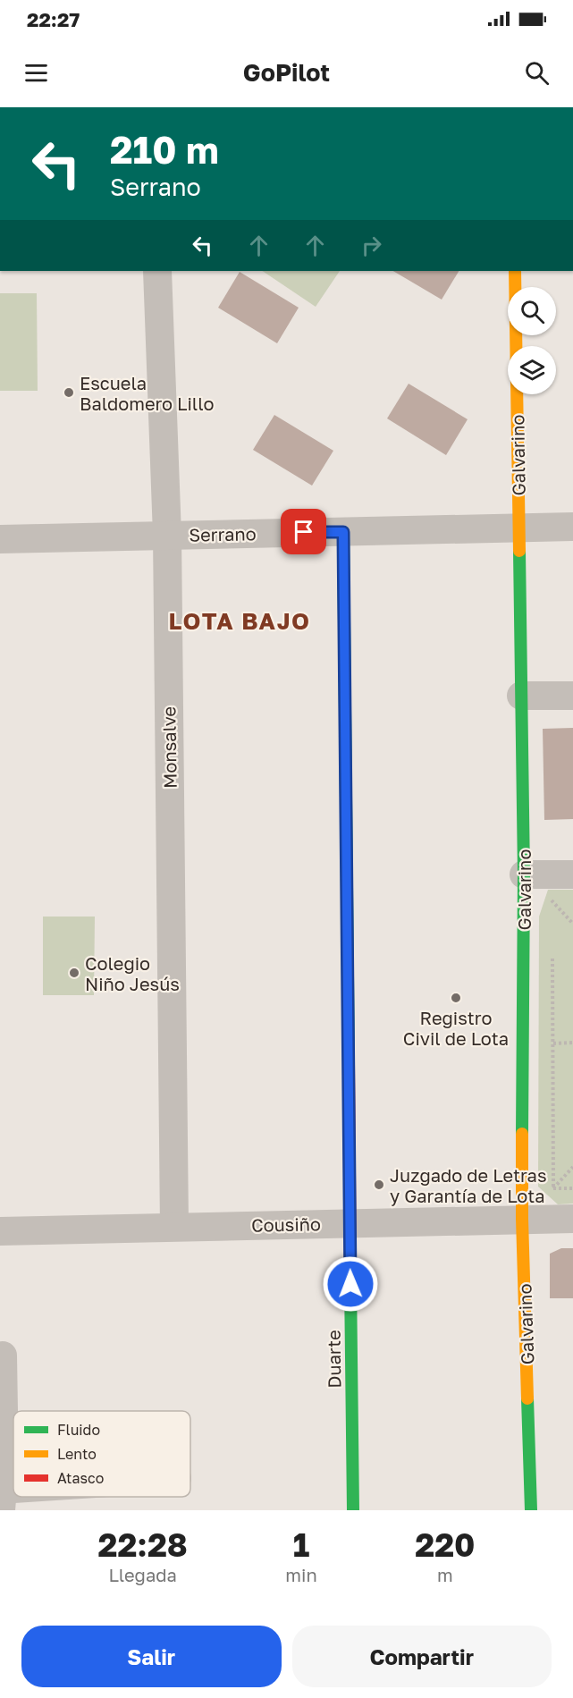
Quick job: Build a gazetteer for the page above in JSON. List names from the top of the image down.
{
  "streets": {
    "street": [
      "Galvarino",
      "Serrano",
      "Monsalve",
      "Cousiño",
      "Duarte"
    ]
  },
  "crossings": [
    ["Galvarino", "Serrano"],
    ["Galvarino", "Cousiño"],
    ["Serrano", "Monsalve"],
    ["Serrano", "Duarte"],
    ["Monsalve", "Cousiño"],
    ["Cousiño", "Duarte"]
  ],
  "districts": ["LOTA BAJO"],
  "places": [
    "Escuela Baldomero Lillo",
    "Colegio Niño Jesús",
    "Registro Civil de Lota",
    "Juzgado de Letras y Garantía de Lota"
  ],
  "legend": ["Fluido", "Lento", "Atasco"],
  "page": {
    "status": "22:27",
    "header": "GoPilot",
    "turn": ["210 m", "Serrano"],
    "eta": [
      "22:28",
      "Llegada",
      "1",
      "min",
      "220",
      "m"
    ],
    "buttons": ["Salir", "Compartir"]
  }
}
